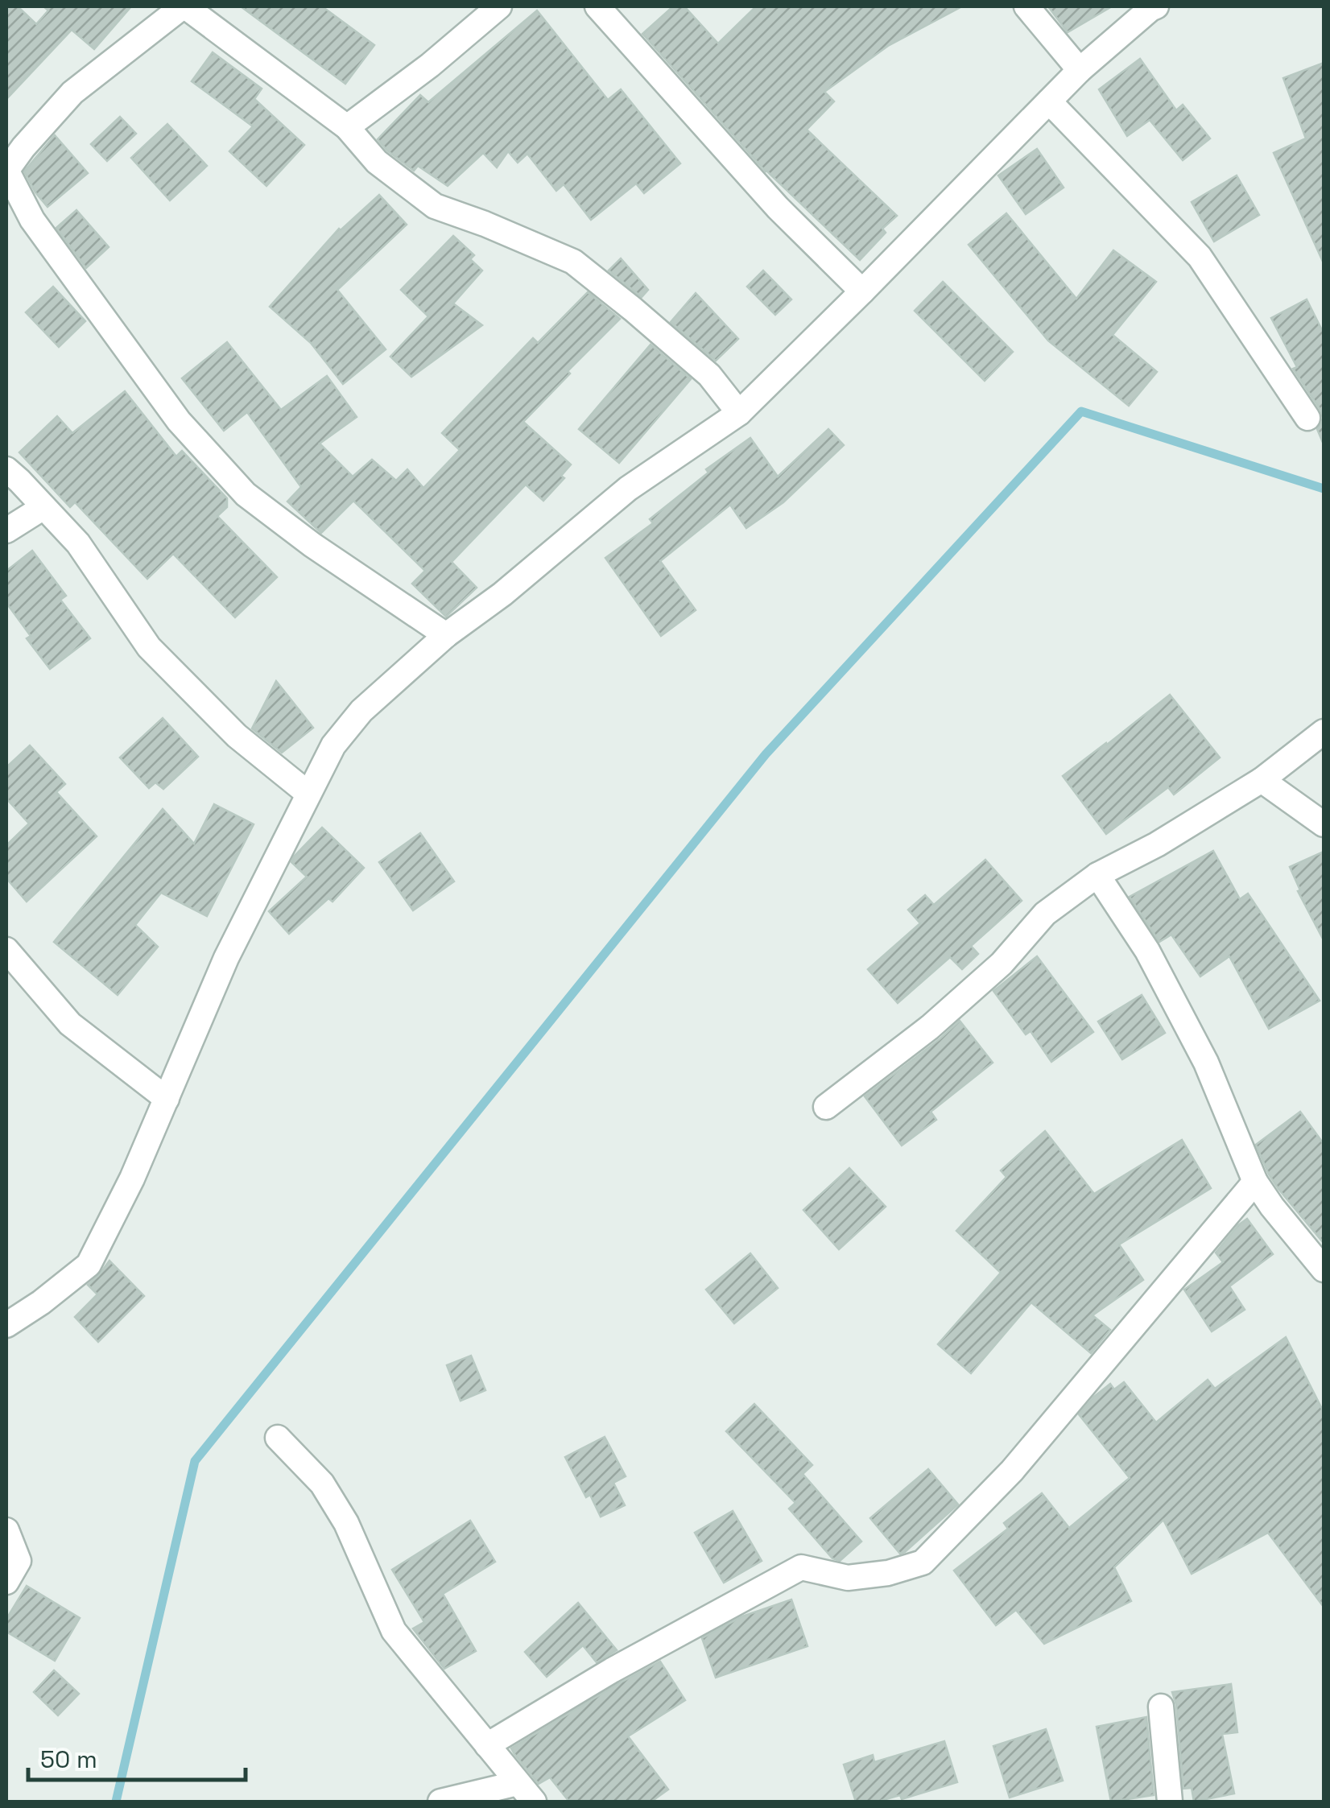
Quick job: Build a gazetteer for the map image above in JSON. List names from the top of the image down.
{
  "scale_bar": "50 m"
}
